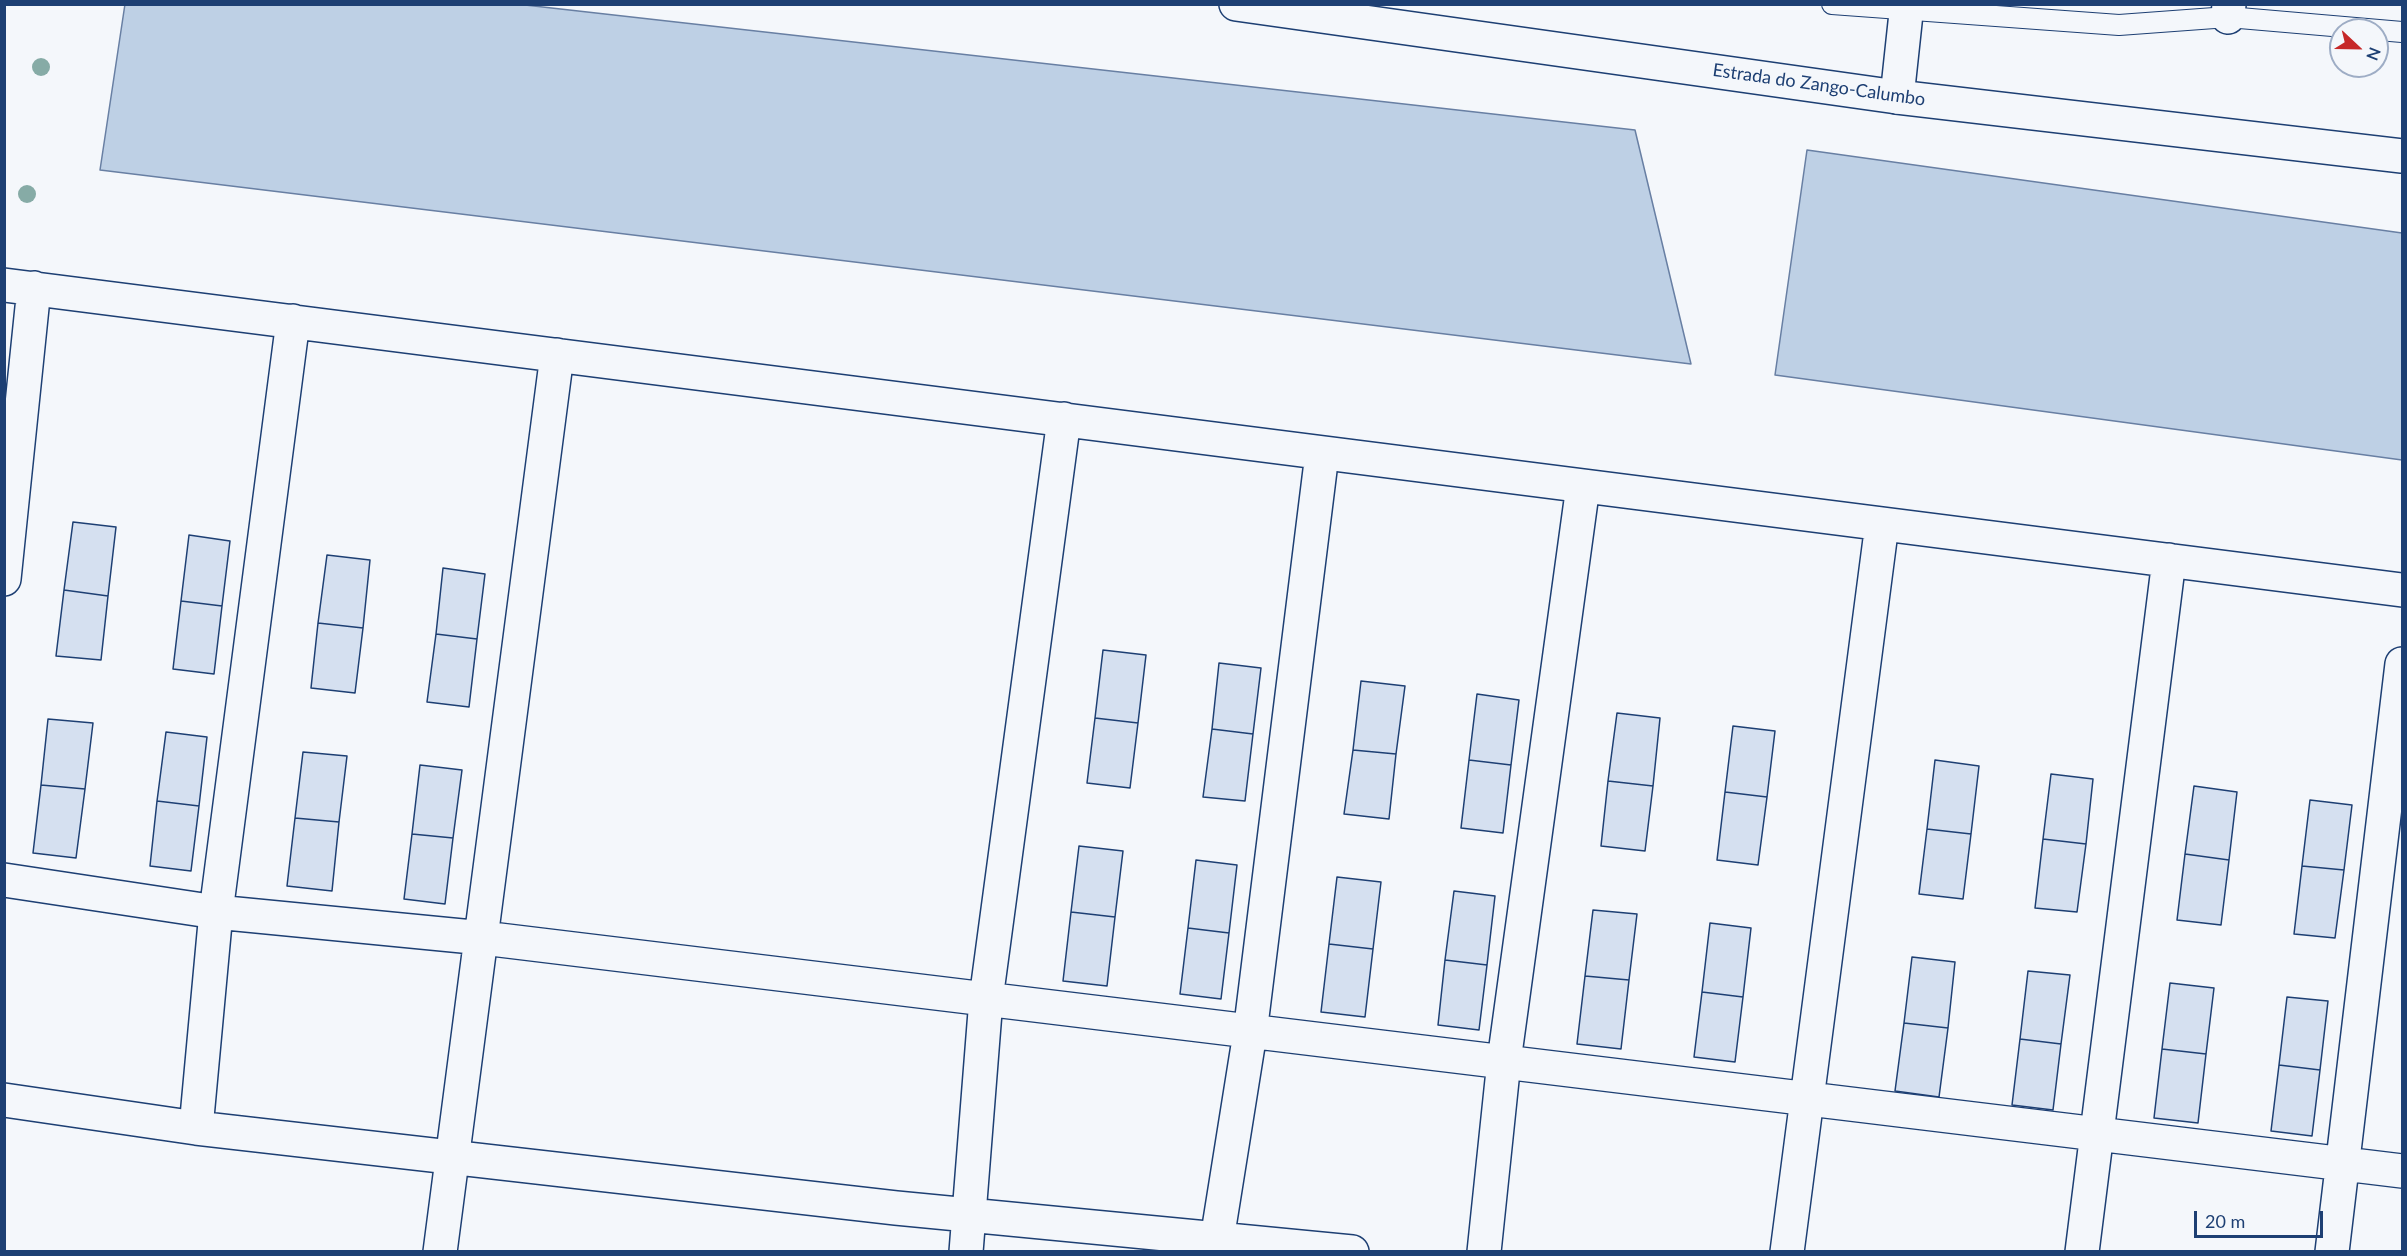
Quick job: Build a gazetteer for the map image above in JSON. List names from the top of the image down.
{
  "streets": {
    "street": ["Estrada do Zango-Calumbo"]
  },
  "scale_bar": "20 m",
  "north": "right"
}
